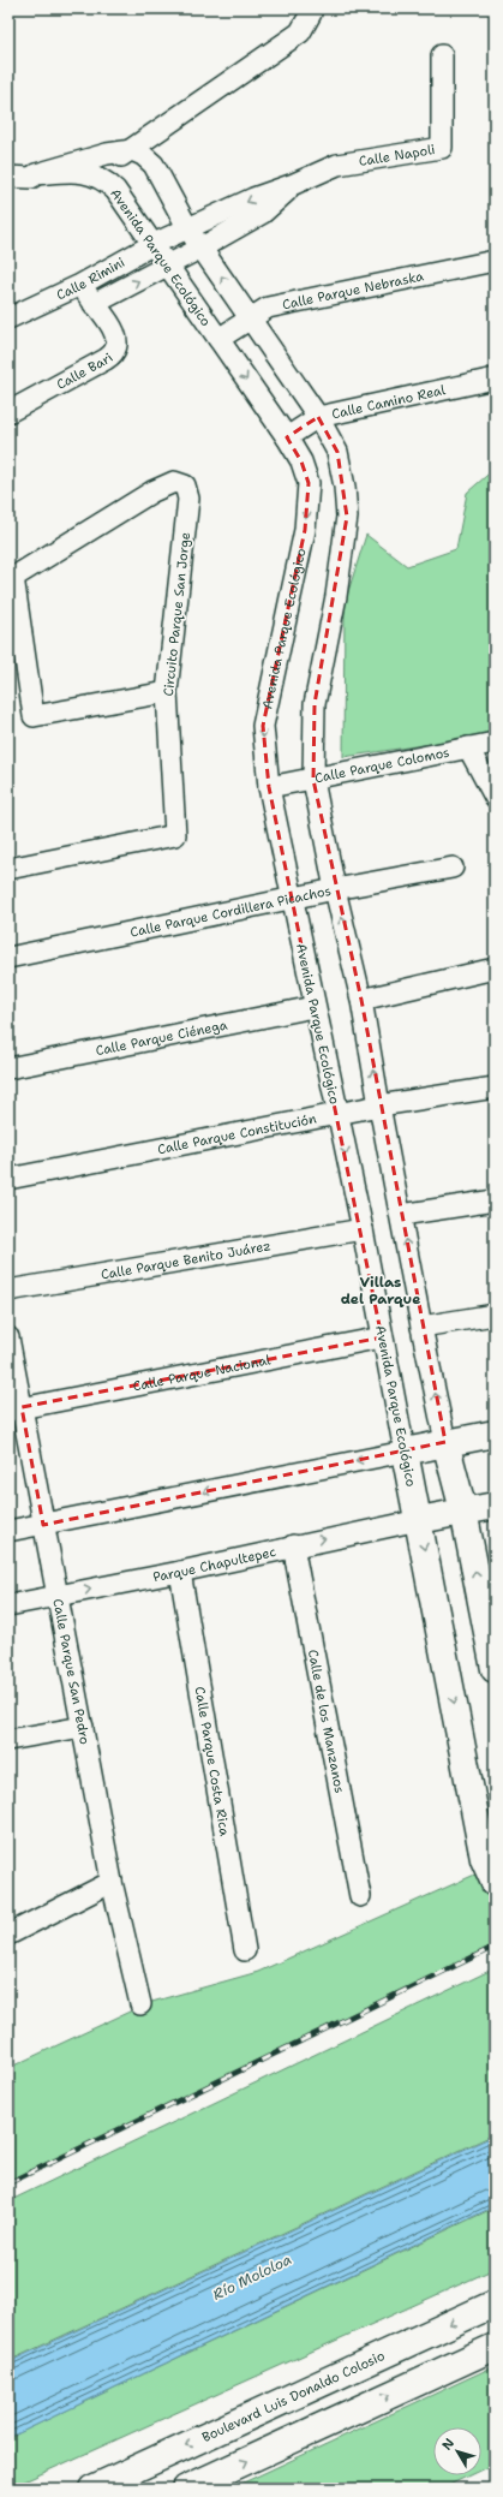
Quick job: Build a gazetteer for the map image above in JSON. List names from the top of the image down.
{
  "streets": {
    "street": [
      "Calle Napoli",
      "Avenida Parque Ecológico",
      "Calle Rimini",
      "Calle Parque Nebraska",
      "Calle Bari",
      "Calle Camino Real",
      "Circuito Parque San Jorge",
      "Calle Parque Colomos",
      "Calle Parque Cordillera Picachos",
      "Calle Parque Ciénega",
      "Calle Parque Constitución",
      "Calle Parque Benito Juárez",
      "Calle Parque Nacional",
      "Parque Chapultepec",
      "Calle Parque San Pedro",
      "Calle de los Manzanos",
      "Calle Parque Costa Rica",
      "Boulevard Luis Donaldo Colosio"
    ]
  },
  "crossings": [
    ["Calle Napoli", "Avenida Parque Ecológico"],
    ["Calle Napoli", "Calle Rimini"],
    ["Avenida Parque Ecológico", "Calle Rimini"],
    ["Avenida Parque Ecológico", "Calle Parque Nebraska"],
    ["Avenida Parque Ecológico", "Calle Camino Real"],
    ["Avenida Parque Ecológico", "Calle Parque Colomos"],
    ["Avenida Parque Ecológico", "Calle Parque Cordillera Picachos"],
    ["Avenida Parque Ecológico", "Calle Parque Ciénega"],
    ["Avenida Parque Ecológico", "Calle Parque Constitución"],
    ["Avenida Parque Ecológico", "Calle Parque Benito Juárez"],
    ["Avenida Parque Ecológico", "Calle Parque Nacional"],
    ["Avenida Parque Ecológico", "Parque Chapultepec"],
    ["Calle Rimini", "Calle Bari"],
    ["Calle Parque Nacional", "Calle Parque San Pedro"],
    ["Parque Chapultepec", "Calle Parque San Pedro"],
    ["Parque Chapultepec", "Calle de los Manzanos"],
    ["Parque Chapultepec", "Calle Parque Costa Rica"]
  ],
  "districts": ["Villas del Parque"],
  "water": ["Río Mololoa"],
  "north": "top left"
}
